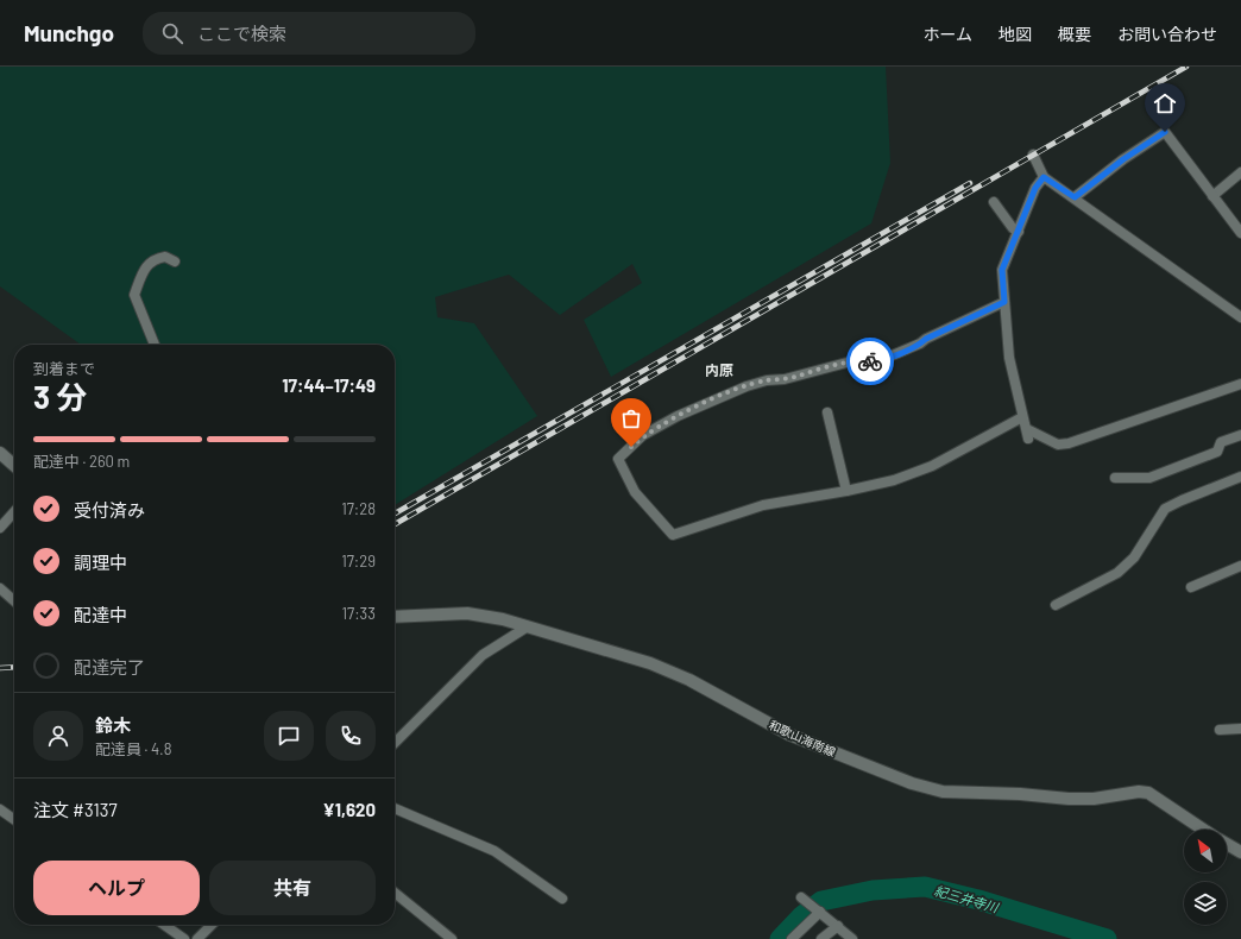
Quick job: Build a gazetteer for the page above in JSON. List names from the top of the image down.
{
  "streets": {
    "main road": ["和歌山海南線"]
  },
  "districts": ["内原"],
  "water": ["紀三井寺川"],
  "north": "top left",
  "page": {
    "header": "Munchgo",
    "search": "ここで検索",
    "nav": [
      "ホーム",
      "地図",
      "概要",
      "お問い合わせ"
    ],
    "heading": ["3 分", "到着まで", "17:44–17:49"],
    "panel": [
      "鈴木",
      "配達員 · 4.8",
      "注文 #3137",
      "¥1,620"
    ],
    "bar": "配達中 · 260 m",
    "list": [
      ["受付済み", "17:28"],
      ["調理中", "17:29"],
      ["配達中", "17:33"],
      "配達完了"
    ],
    "buttons": ["ヘルプ", "共有"]
  }
}
